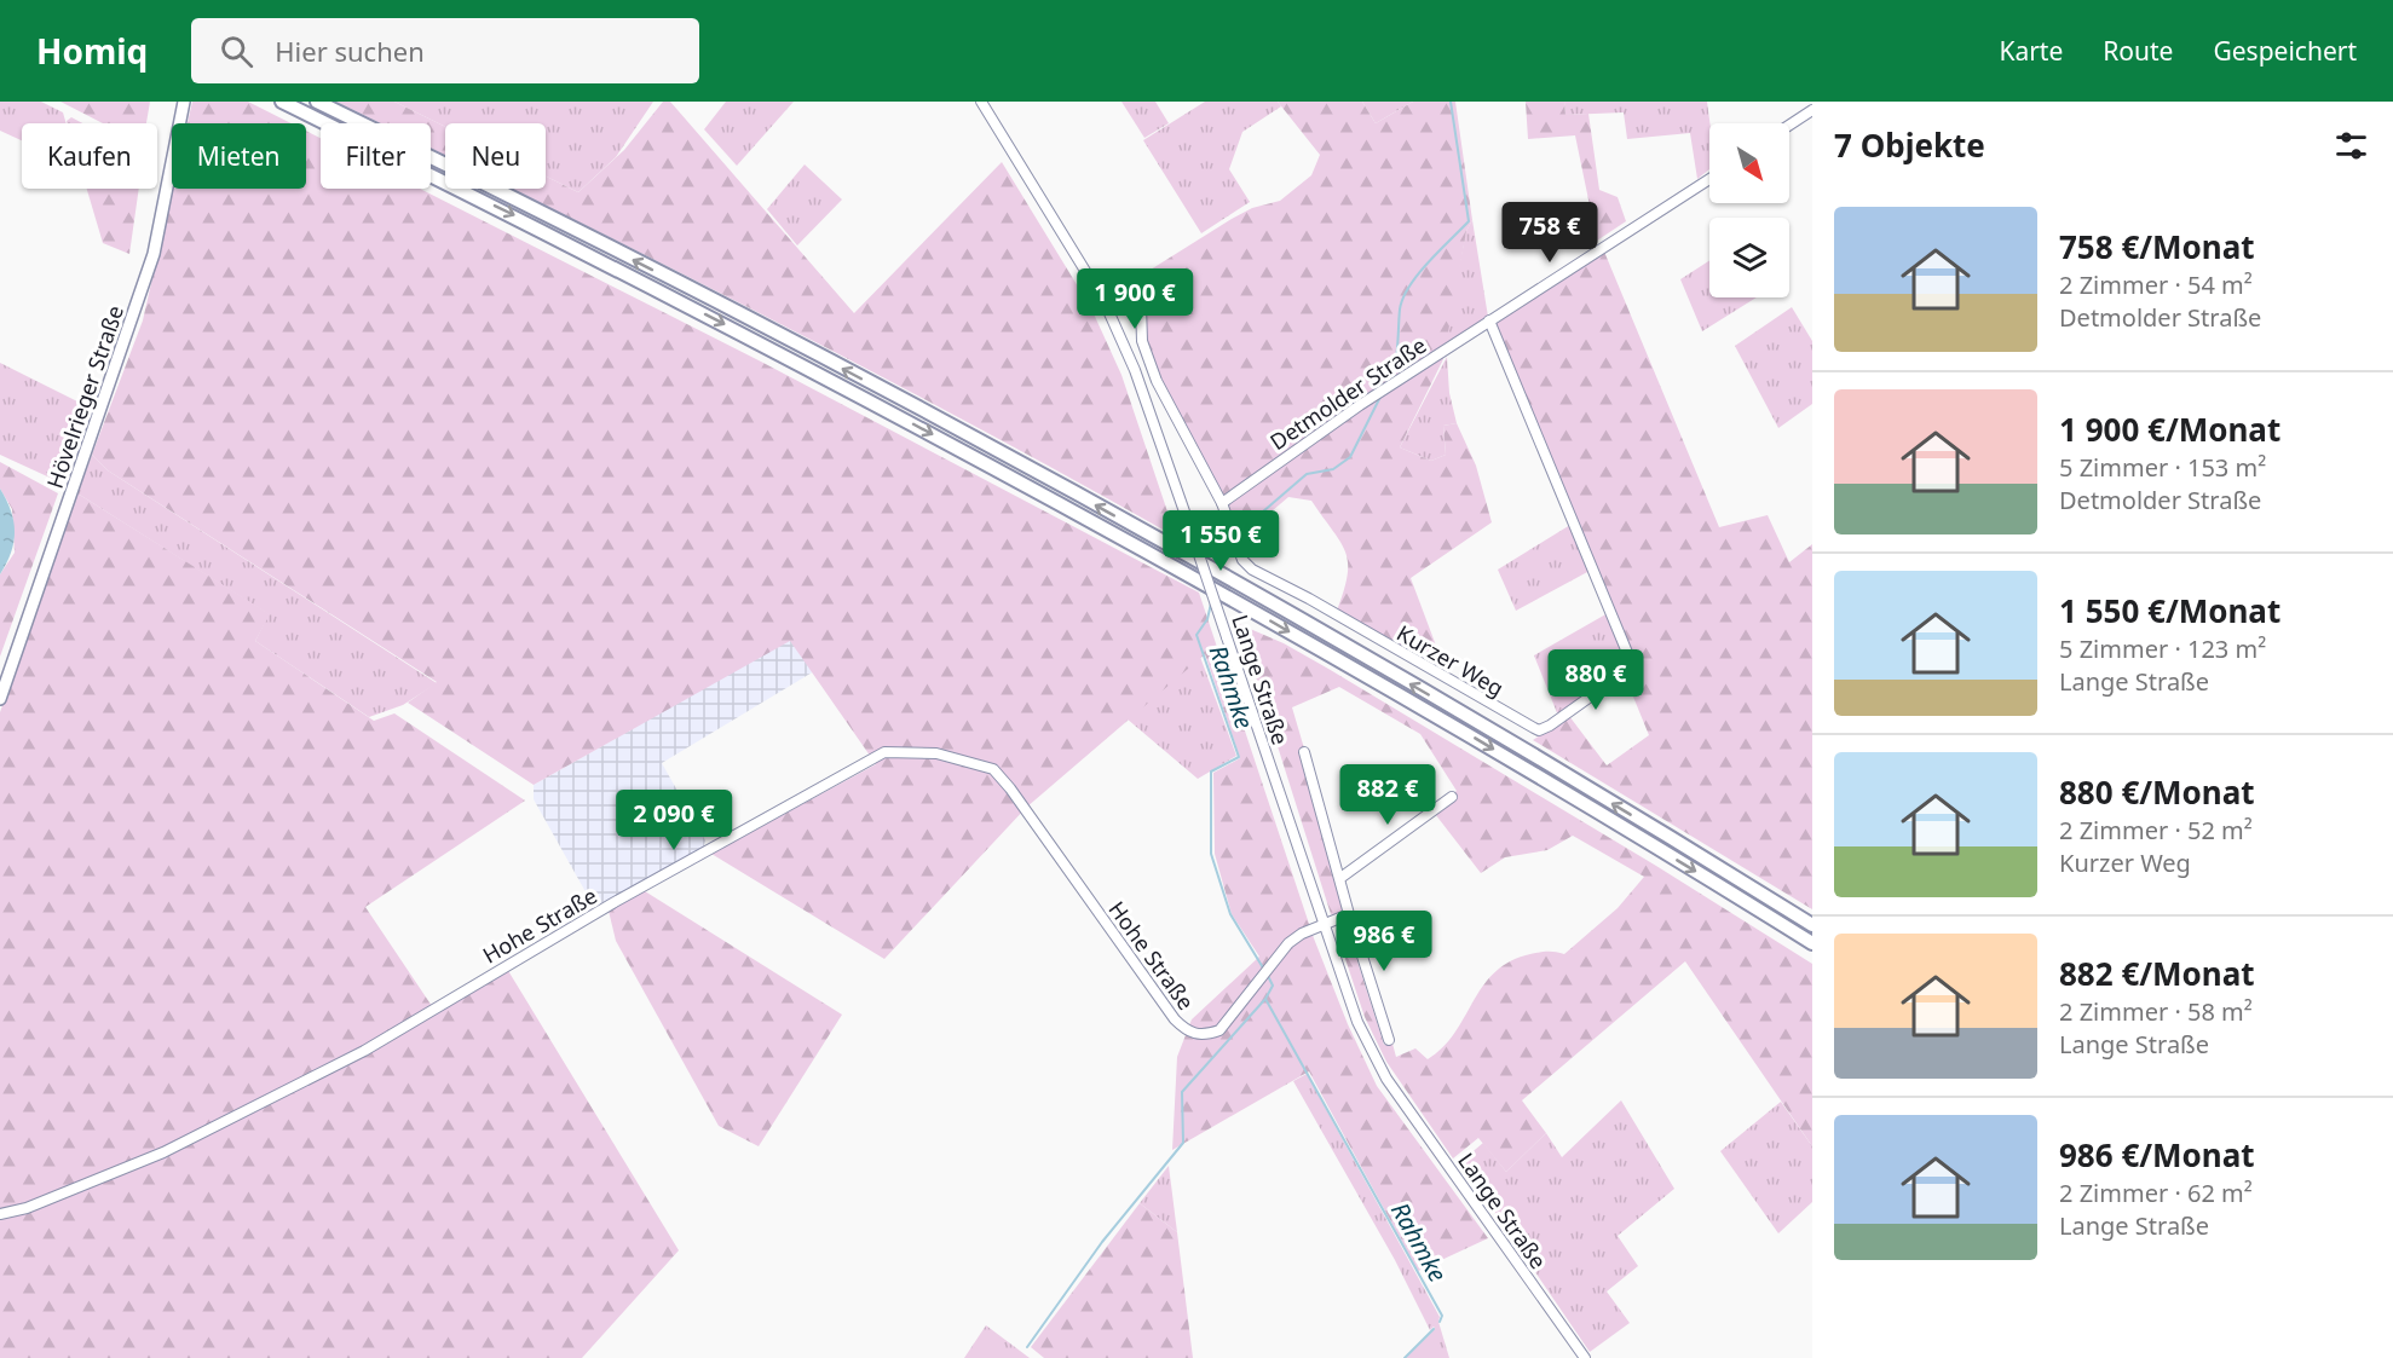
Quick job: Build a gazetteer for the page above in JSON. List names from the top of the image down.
{
  "streets": {
    "main road": ["Hövelrieger Straße"],
    "street": [
      "Detmolder Straße",
      "Kurzer Weg",
      "Lange Straße",
      "Hohe Straße"
    ]
  },
  "crossings": [
    ["Detmolder Straße", "Kurzer Weg"],
    ["Lange Straße", "Hohe Straße"]
  ],
  "water": ["Rahmke"],
  "north": "bottom right",
  "page": {
    "header": "Homiq",
    "search": "Hier suchen",
    "nav": ["Karte", "Route", "Gespeichert"],
    "heading": "7 Objekte",
    "chip": [
      "Kaufen",
      "Mieten",
      "Filter",
      "Neu"
    ],
    "list": [
      {
        "name": "758 €/Monat",
        "note": "2 Zimmer · 54 m² · Detmolder Straße"
      },
      {
        "name": "1 900 €/Monat",
        "note": "5 Zimmer · 153 m² · Detmolder Straße"
      },
      {
        "name": "1 550 €/Monat",
        "note": "5 Zimmer · 123 m² · Lange Straße"
      },
      {
        "name": "880 €/Monat",
        "note": "2 Zimmer · 52 m² · Kurzer Weg"
      },
      {
        "name": "882 €/Monat",
        "note": "2 Zimmer · 58 m² · Lange Straße"
      },
      {
        "name": "986 €/Monat",
        "note": "2 Zimmer · 62 m² · Lange Straße"
      }
    ],
    "price": [
      "758 €",
      "1 900 €",
      "1 550 €",
      "880 €",
      "882 €",
      "2 090 €",
      "986 €"
    ]
  }
}
